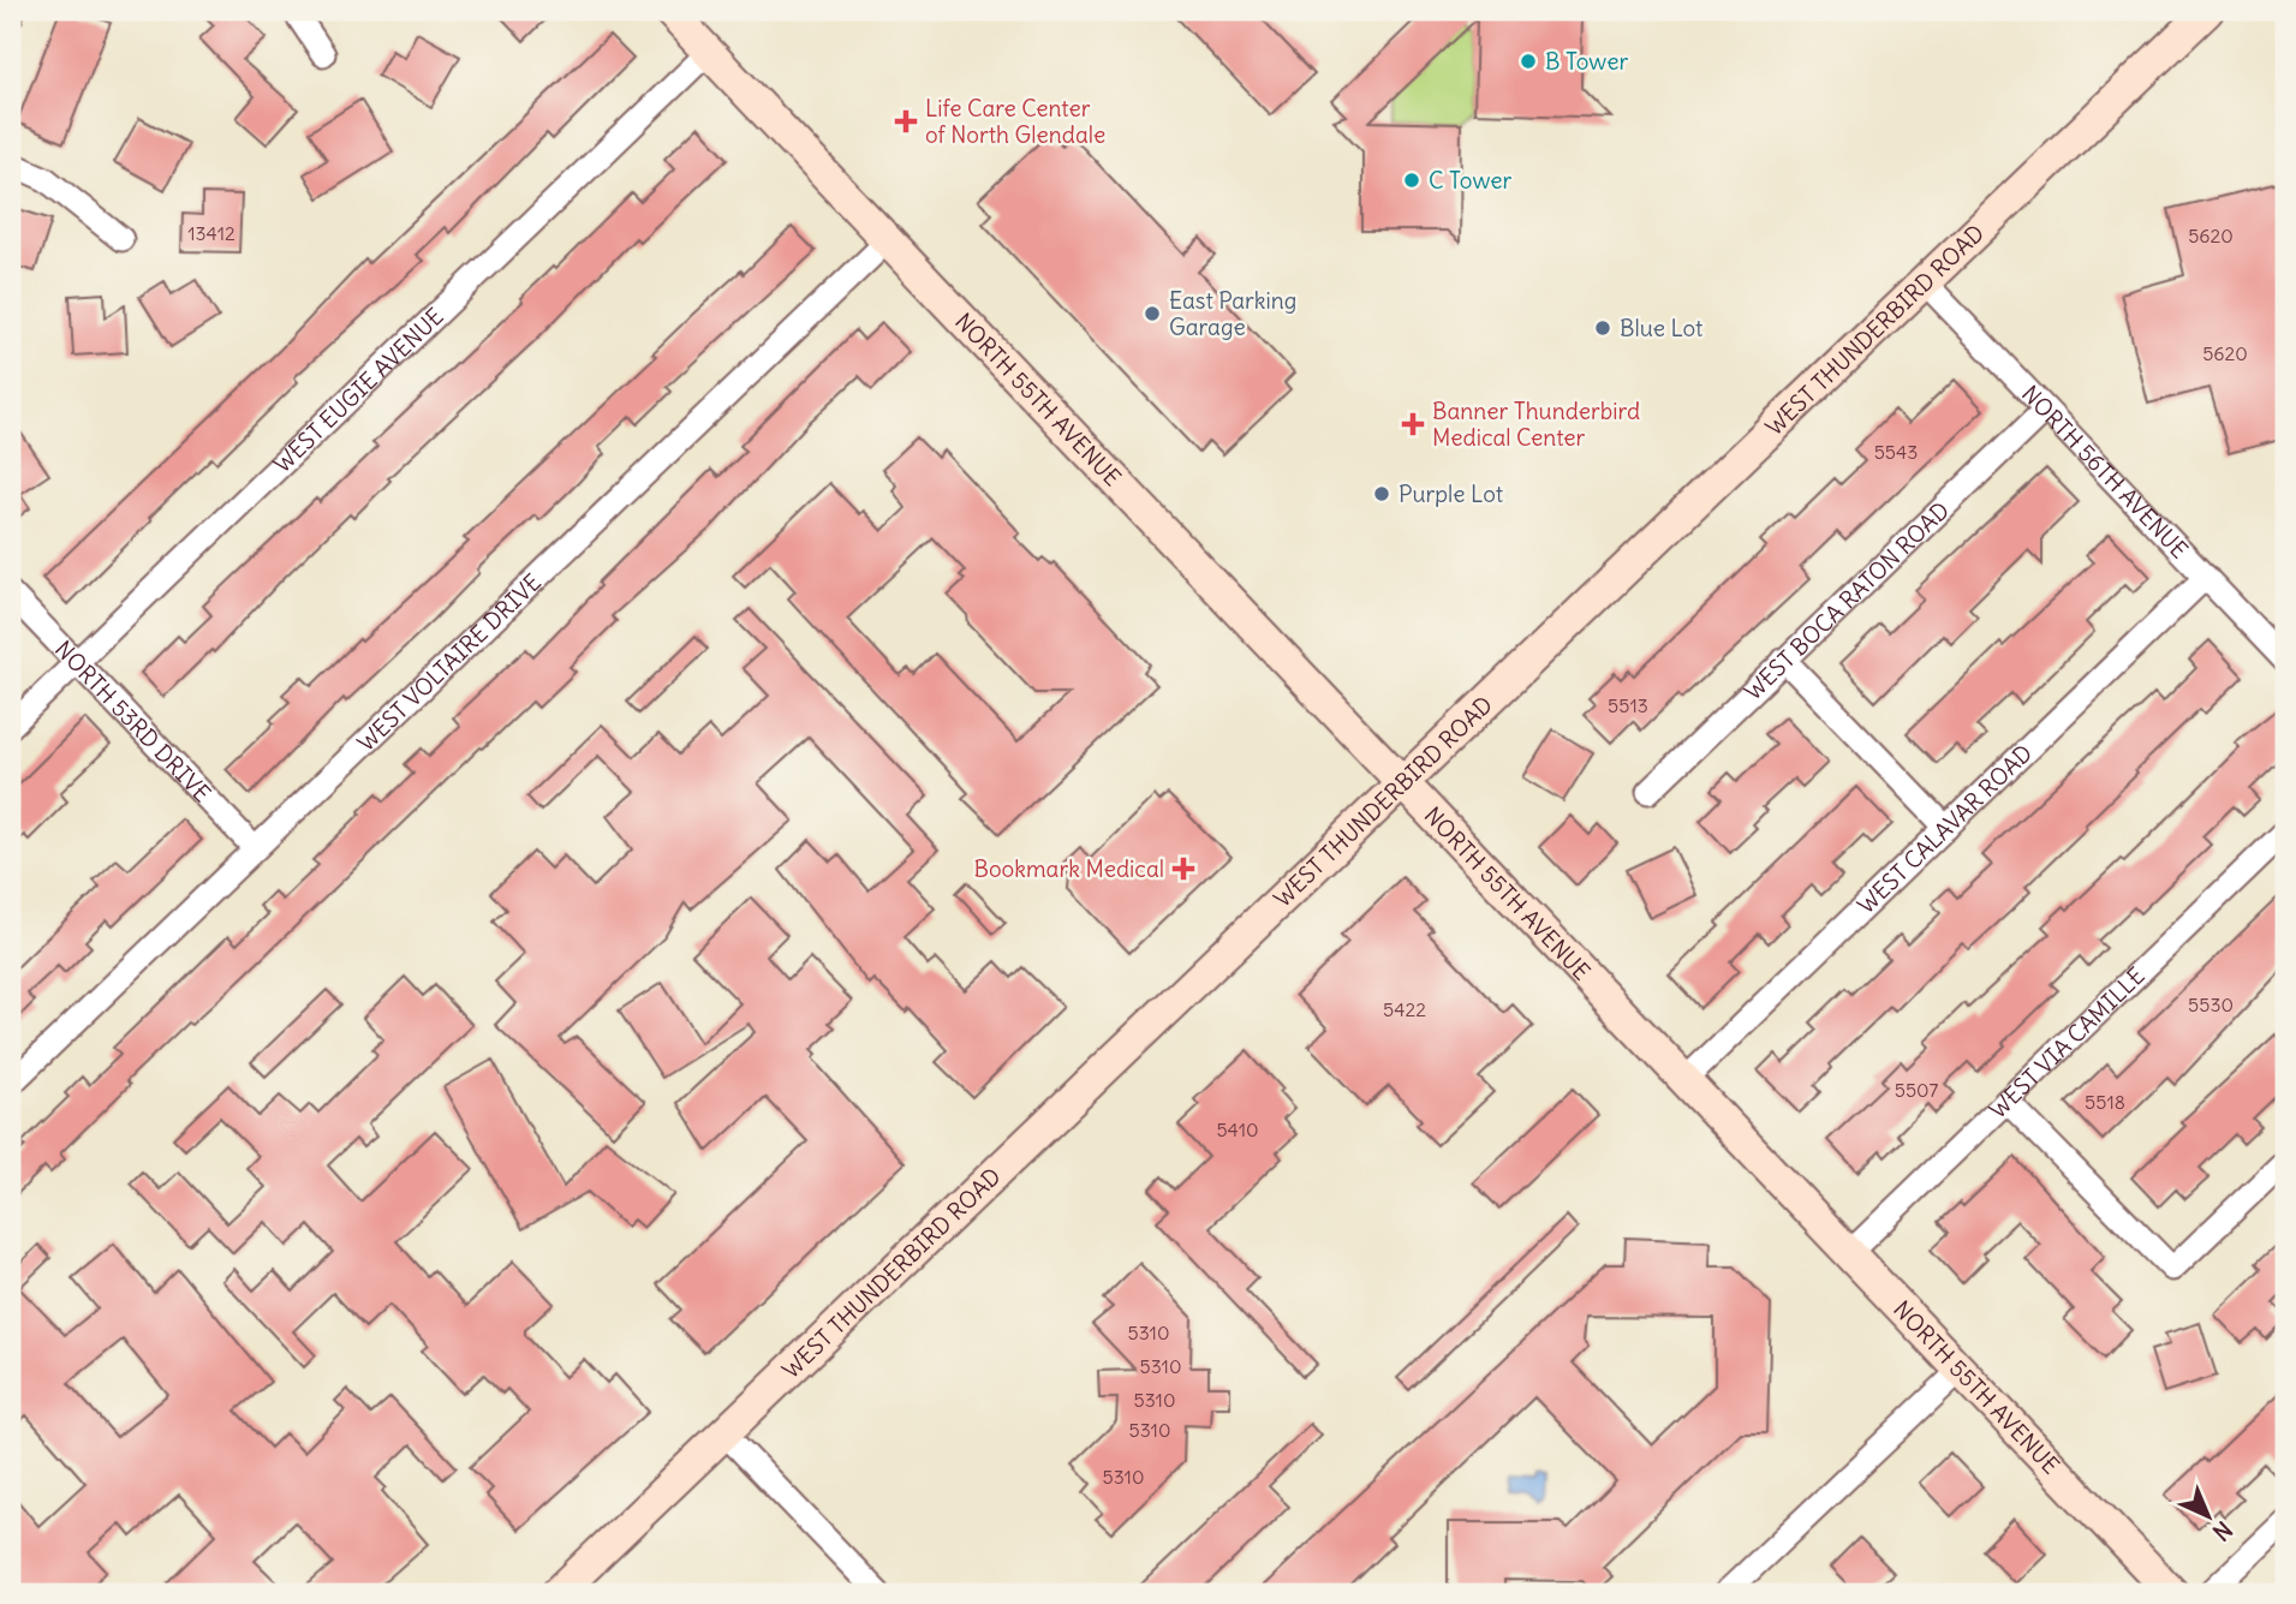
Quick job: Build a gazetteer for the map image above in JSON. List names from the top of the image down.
{
  "streets": {
    "main road": ["WEST THUNDERBIRD ROAD", "NORTH 55TH AVENUE"],
    "street": [
      "WEST EUGIE AVENUE",
      "NORTH 56TH AVENUE",
      "WEST BOCA RATON ROAD",
      "WEST VOLTAIRE DRIVE",
      "NORTH 53RD DRIVE",
      "WEST CALAVAR ROAD",
      "WEST VIA CAMILLE"
    ]
  },
  "crossings": [
    ["WEST THUNDERBIRD ROAD", "NORTH 55TH AVENUE"],
    ["WEST THUNDERBIRD ROAD", "NORTH 56TH AVENUE"],
    ["WEST EUGIE AVENUE", "NORTH 55TH AVENUE"],
    ["WEST EUGIE AVENUE", "NORTH 53RD DRIVE"],
    ["NORTH 55TH AVENUE", "WEST VOLTAIRE DRIVE"],
    ["NORTH 55TH AVENUE", "WEST CALAVAR ROAD"],
    ["NORTH 55TH AVENUE", "WEST VIA CAMILLE"],
    ["NORTH 56TH AVENUE", "WEST BOCA RATON ROAD"],
    ["NORTH 56TH AVENUE", "WEST CALAVAR ROAD"],
    ["WEST VOLTAIRE DRIVE", "NORTH 53RD DRIVE"]
  ],
  "places": {
    "other": [
      "B Tower",
      "C Tower",
      "East Parking Garage",
      "Blue Lot",
      "Purple Lot"
    ],
    "health": ["Life Care Center of North Glendale", "Banner Thunderbird Medical Center", "Bookmark Medical"]
  },
  "house_numbers": [
    "13412",
    "5620",
    "5620",
    "5543",
    "5513",
    "5530",
    "5422",
    "5507",
    "5518",
    "5410",
    "5310",
    "5310",
    "5310",
    "5310",
    "5310"
  ],
  "north": "bottom right"
}
